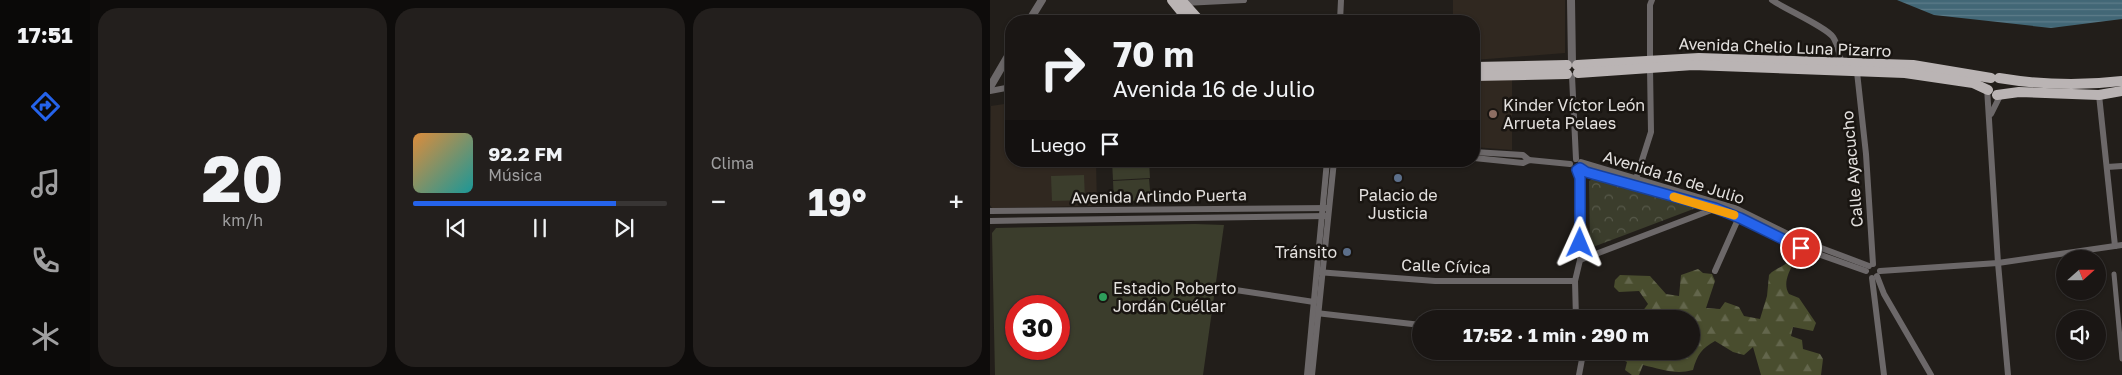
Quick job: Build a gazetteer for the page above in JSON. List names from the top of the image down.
{
  "streets": {
    "main road": ["Avenida Chelio Luna Pizarro"],
    "street": [
      "Calle Ayacucho",
      "Avenida 16 de Julio",
      "Avenida Arlindo Puerta",
      "Calle Cívica"
    ]
  },
  "crossings": [
    ["Avenida Chelio Luna Pizarro", "Calle Ayacucho"],
    ["Calle Ayacucho", "Avenida 16 de Julio"]
  ],
  "places": [
    "Kinder Víctor León Arrueta Pelaes",
    "Palacio de Justicia",
    "Tránsito",
    "Estadio Roberto Jordán Cuéllar"
  ],
  "north": "right",
  "page": {
    "tabs": "17:51",
    "tile": [
      ["20", "km/h"],
      "Clima"
    ],
    "turn": ["70 m", "Avenida 16 de Julio"],
    "then": "Luego",
    "song": ["92.2 FM", "Música"],
    "heat": ["−", "19°", "+"],
    "limit": "30",
    "trip": "17:52 · 1 min · 290 m"
  }
}
